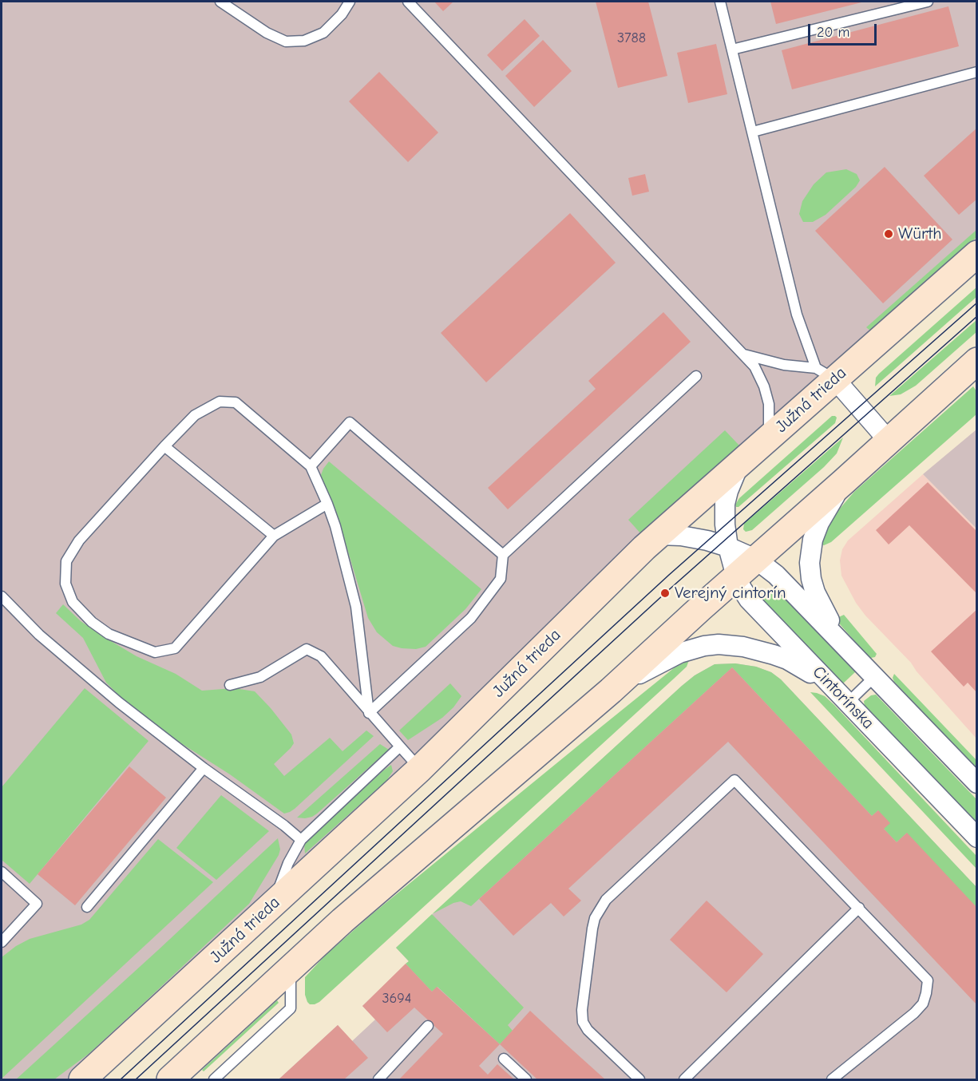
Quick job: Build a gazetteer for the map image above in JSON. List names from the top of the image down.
{
  "streets": {
    "street": ["Južná trieda", "Cintorínska"]
  },
  "crossings": [
    ["Južná trieda", "Cintorínska"]
  ],
  "places": ["Würth", "Verejný cintorín"],
  "house_numbers": ["3788", "3694"],
  "scale_bar": "20 m"
}
